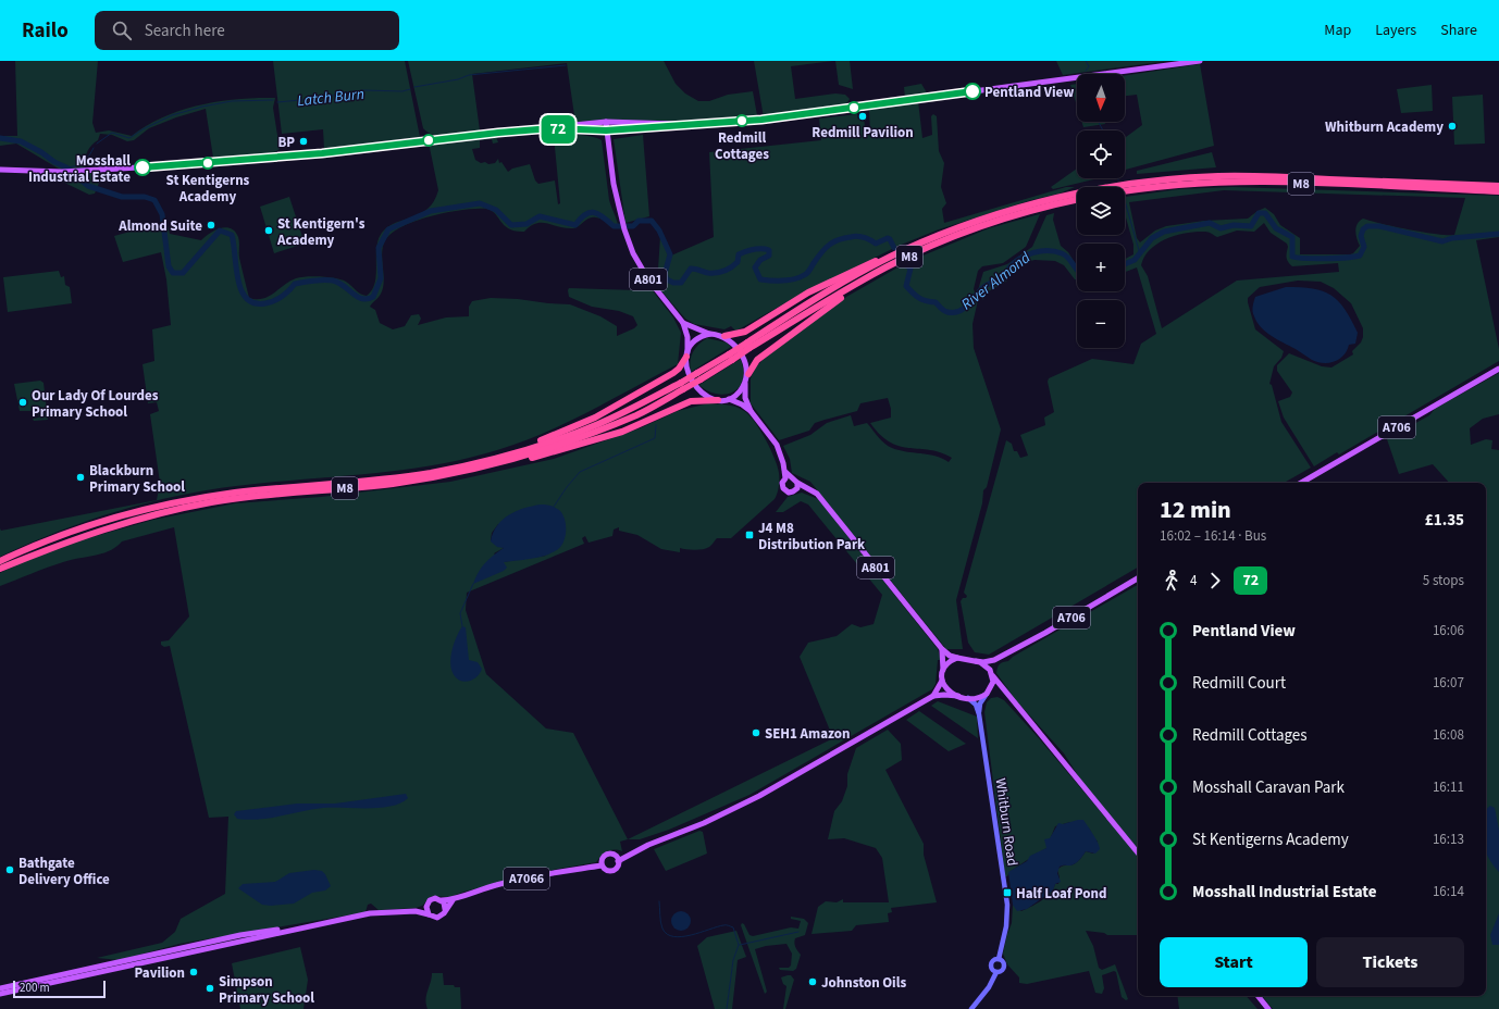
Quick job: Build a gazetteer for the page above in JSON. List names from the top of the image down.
{
  "streets": {
    "highway": ["M8"],
    "main road": [
      "A801",
      "A706",
      "Whitburn Road",
      "A7066"
    ]
  },
  "crossings": [
    ["M8", "A801"],
    ["A801", "A706"],
    ["A801", "Whitburn Road"],
    ["A801", "A7066"],
    ["A706", "Whitburn Road"],
    ["A706", "A7066"],
    ["Whitburn Road", "A7066"]
  ],
  "water": ["Latch Burn", "River Almond"],
  "places": {
    "other": [
      "Pentland View",
      "Redmill Pavilion",
      "Redmill Cottages",
      "Whitburn Academy",
      "BP",
      "St Kentigerns Academy",
      "Mosshall Industrial Estate",
      "Almond Suite",
      "St Kentigern's Academy",
      "Our Lady Of Lourdes Primary School",
      "Blackburn Primary School",
      "SEH1 Amazon",
      "Bathgate Delivery Office",
      "Pavilion",
      "Johnston Oils",
      "Simpson Primary School"
    ],
    "transit": ["J4 M8 Distribution Park", "Half Loaf Pond"]
  },
  "lines": ["bus line 72"],
  "scale_bar": "200 m",
  "north": "bottom",
  "page": {
    "header": "Railo",
    "search": "Search here",
    "nav": ["Map", "Layers", "Share"],
    "on_map": "72",
    "map_buttons": ["+", "−"],
    "heading": ["12 min", "16:02 – 16:14 · Bus", "£1.35"],
    "legs": ["4", "72", "5 stops"],
    "list": [
      {
        "name": "Pentland View",
        "value": "16:06"
      },
      {
        "name": "Redmill Court",
        "value": "16:07"
      },
      {
        "name": "Redmill Cottages",
        "value": "16:08"
      },
      {
        "name": "Mosshall Caravan Park",
        "value": "16:11"
      },
      {
        "name": "St Kentigerns Academy",
        "value": "16:13"
      },
      {
        "name": "Mosshall Industrial Estate",
        "value": "16:14"
      }
    ],
    "buttons": ["Start", "Tickets"],
    "scale": "200 m"
  }
}
